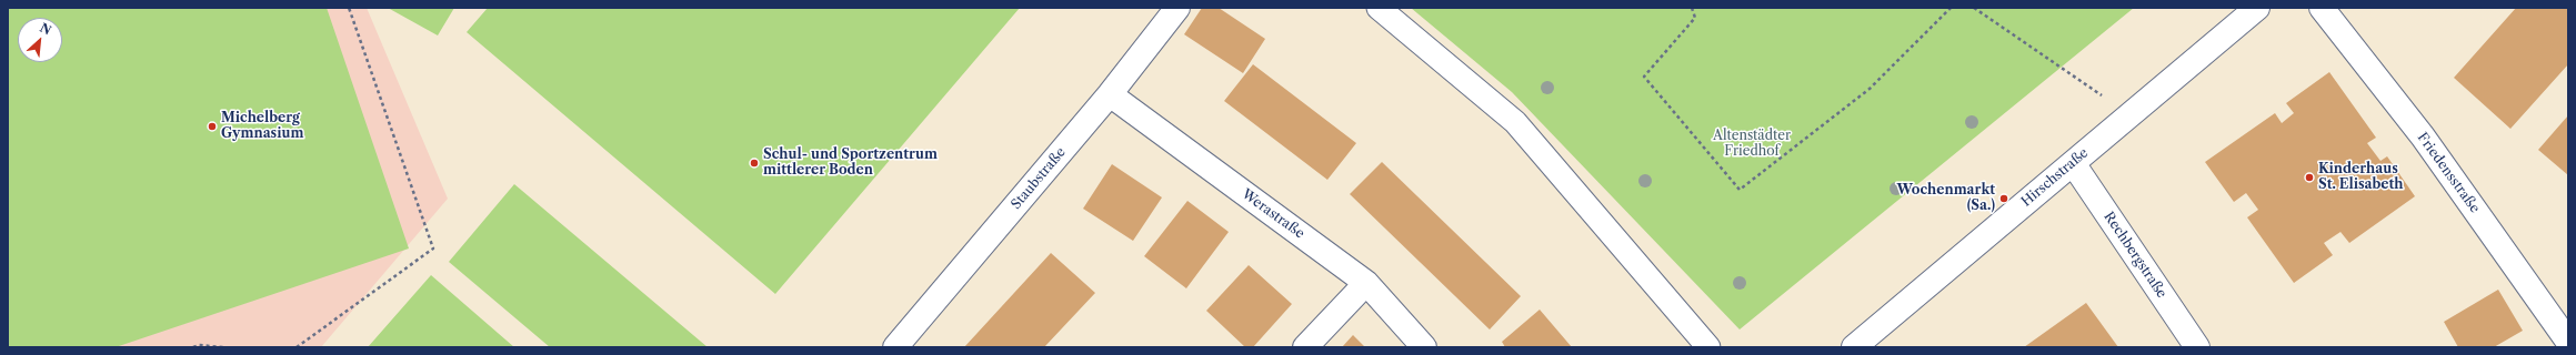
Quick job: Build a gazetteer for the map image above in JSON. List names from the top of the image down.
{
  "streets": {
    "street": [
      "Friedensstraße",
      "Hirschstraße",
      "Staubstraße",
      "Werastraße",
      "Rechbergstraße"
    ]
  },
  "crossings": [
    ["Hirschstraße", "Rechbergstraße"],
    ["Staubstraße", "Werastraße"]
  ],
  "parks": ["Altenstädter Friedhof"],
  "places": [
    "Michelberg Gymnasium",
    "Schul- und Sportzentrum mittlerer Boden",
    "Kinderhaus St. Elisabeth",
    "Wochenmarkt (Sa.)"
  ],
  "north": "top right"
}
